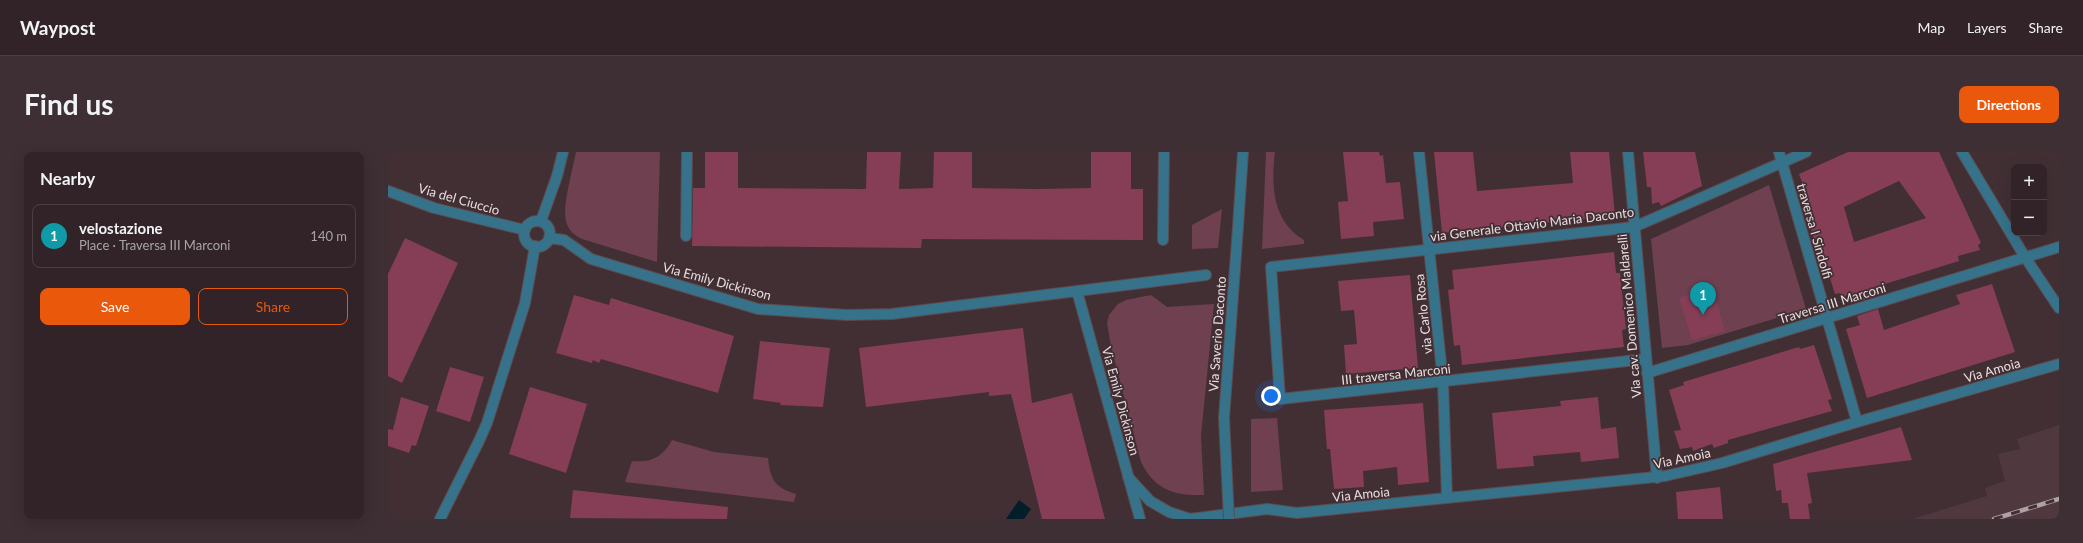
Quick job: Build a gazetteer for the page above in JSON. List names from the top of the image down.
{
  "streets": {
    "street": [
      "Via del Ciuccio",
      "via Generale Ottavio Maria Daconto",
      "traversa I Sindolfi",
      "Via Emily Dickinson",
      "Traversa III Marconi",
      "via Carlo Rosa",
      "Via cav. Domenico Maldarelli",
      "Via Saverio Daconto",
      "Via Amoia",
      "III traversa Marconi"
    ]
  },
  "crossings": [
    ["Via del Ciuccio", "Via Emily Dickinson"],
    ["via Generale Ottavio Maria Daconto", "traversa I Sindolfi"],
    ["via Generale Ottavio Maria Daconto", "via Carlo Rosa"],
    ["via Generale Ottavio Maria Daconto", "Via cav. Domenico Maldarelli"],
    ["via Generale Ottavio Maria Daconto", "III traversa Marconi"],
    ["traversa I Sindolfi", "Traversa III Marconi"],
    ["traversa I Sindolfi", "Via Amoia"],
    ["Via Emily Dickinson", "Via Amoia"],
    ["Traversa III Marconi", "Via cav. Domenico Maldarelli"],
    ["via Carlo Rosa", "Via Amoia"],
    ["via Carlo Rosa", "III traversa Marconi"],
    ["Via cav. Domenico Maldarelli", "Via Amoia"],
    ["Via cav. Domenico Maldarelli", "III traversa Marconi"]
  ],
  "page": {
    "header": "Waypost",
    "nav": ["Map", "Layers", "Share"],
    "buttons": [
      "Directions",
      ["Save", "Share"]
    ],
    "title": "Find us",
    "heading": "Nearby",
    "map_buttons": ["+", "−"],
    "list": [
      {
        "mark": "1",
        "name": "velostazione",
        "note": "Place · Traversa III Marconi",
        "value": "140 m"
      }
    ],
    "pins": "1"
  }
}
